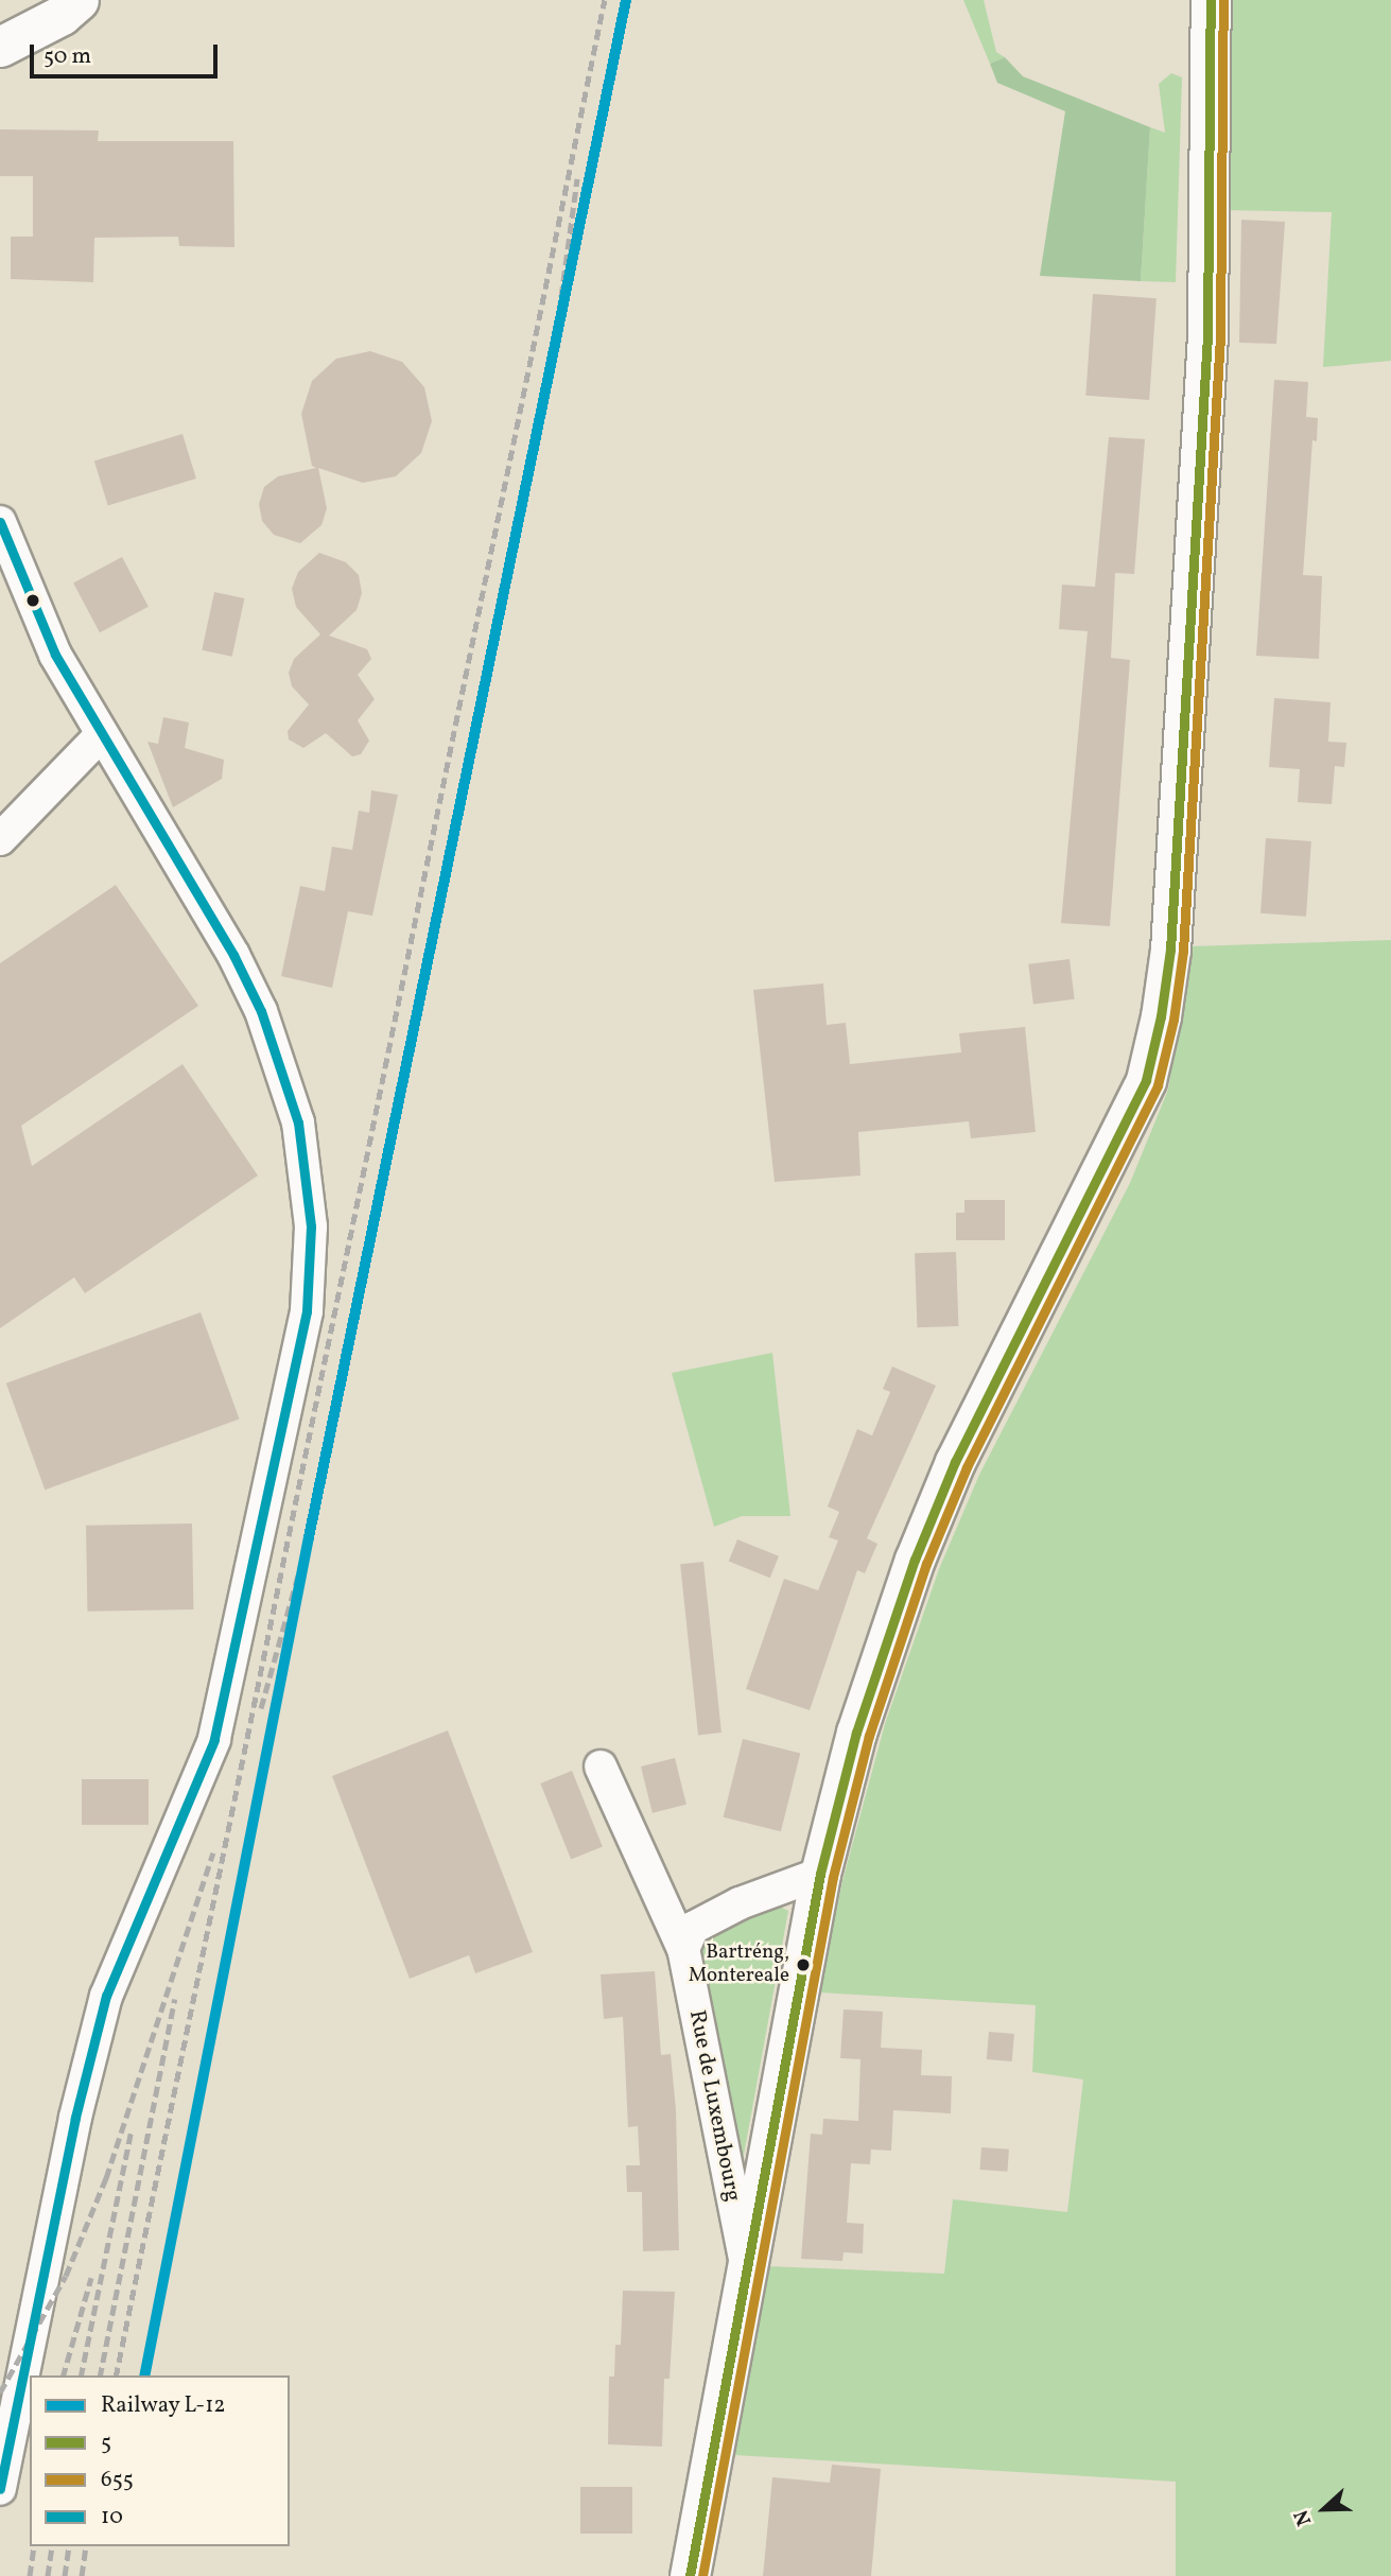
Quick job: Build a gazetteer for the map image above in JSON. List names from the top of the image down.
{
  "streets": {
    "main road": ["Rue de Luxembourg"]
  },
  "places": ["Bartréng, Montereale"],
  "lines": [
    "rail line L-12",
    "transit line 5",
    "transit line 655",
    "transit line 10"
  ],
  "legend": [
    "Railway L-12",
    "5",
    "655",
    "10"
  ],
  "scale_bar": "50 m",
  "north": "left"
}
